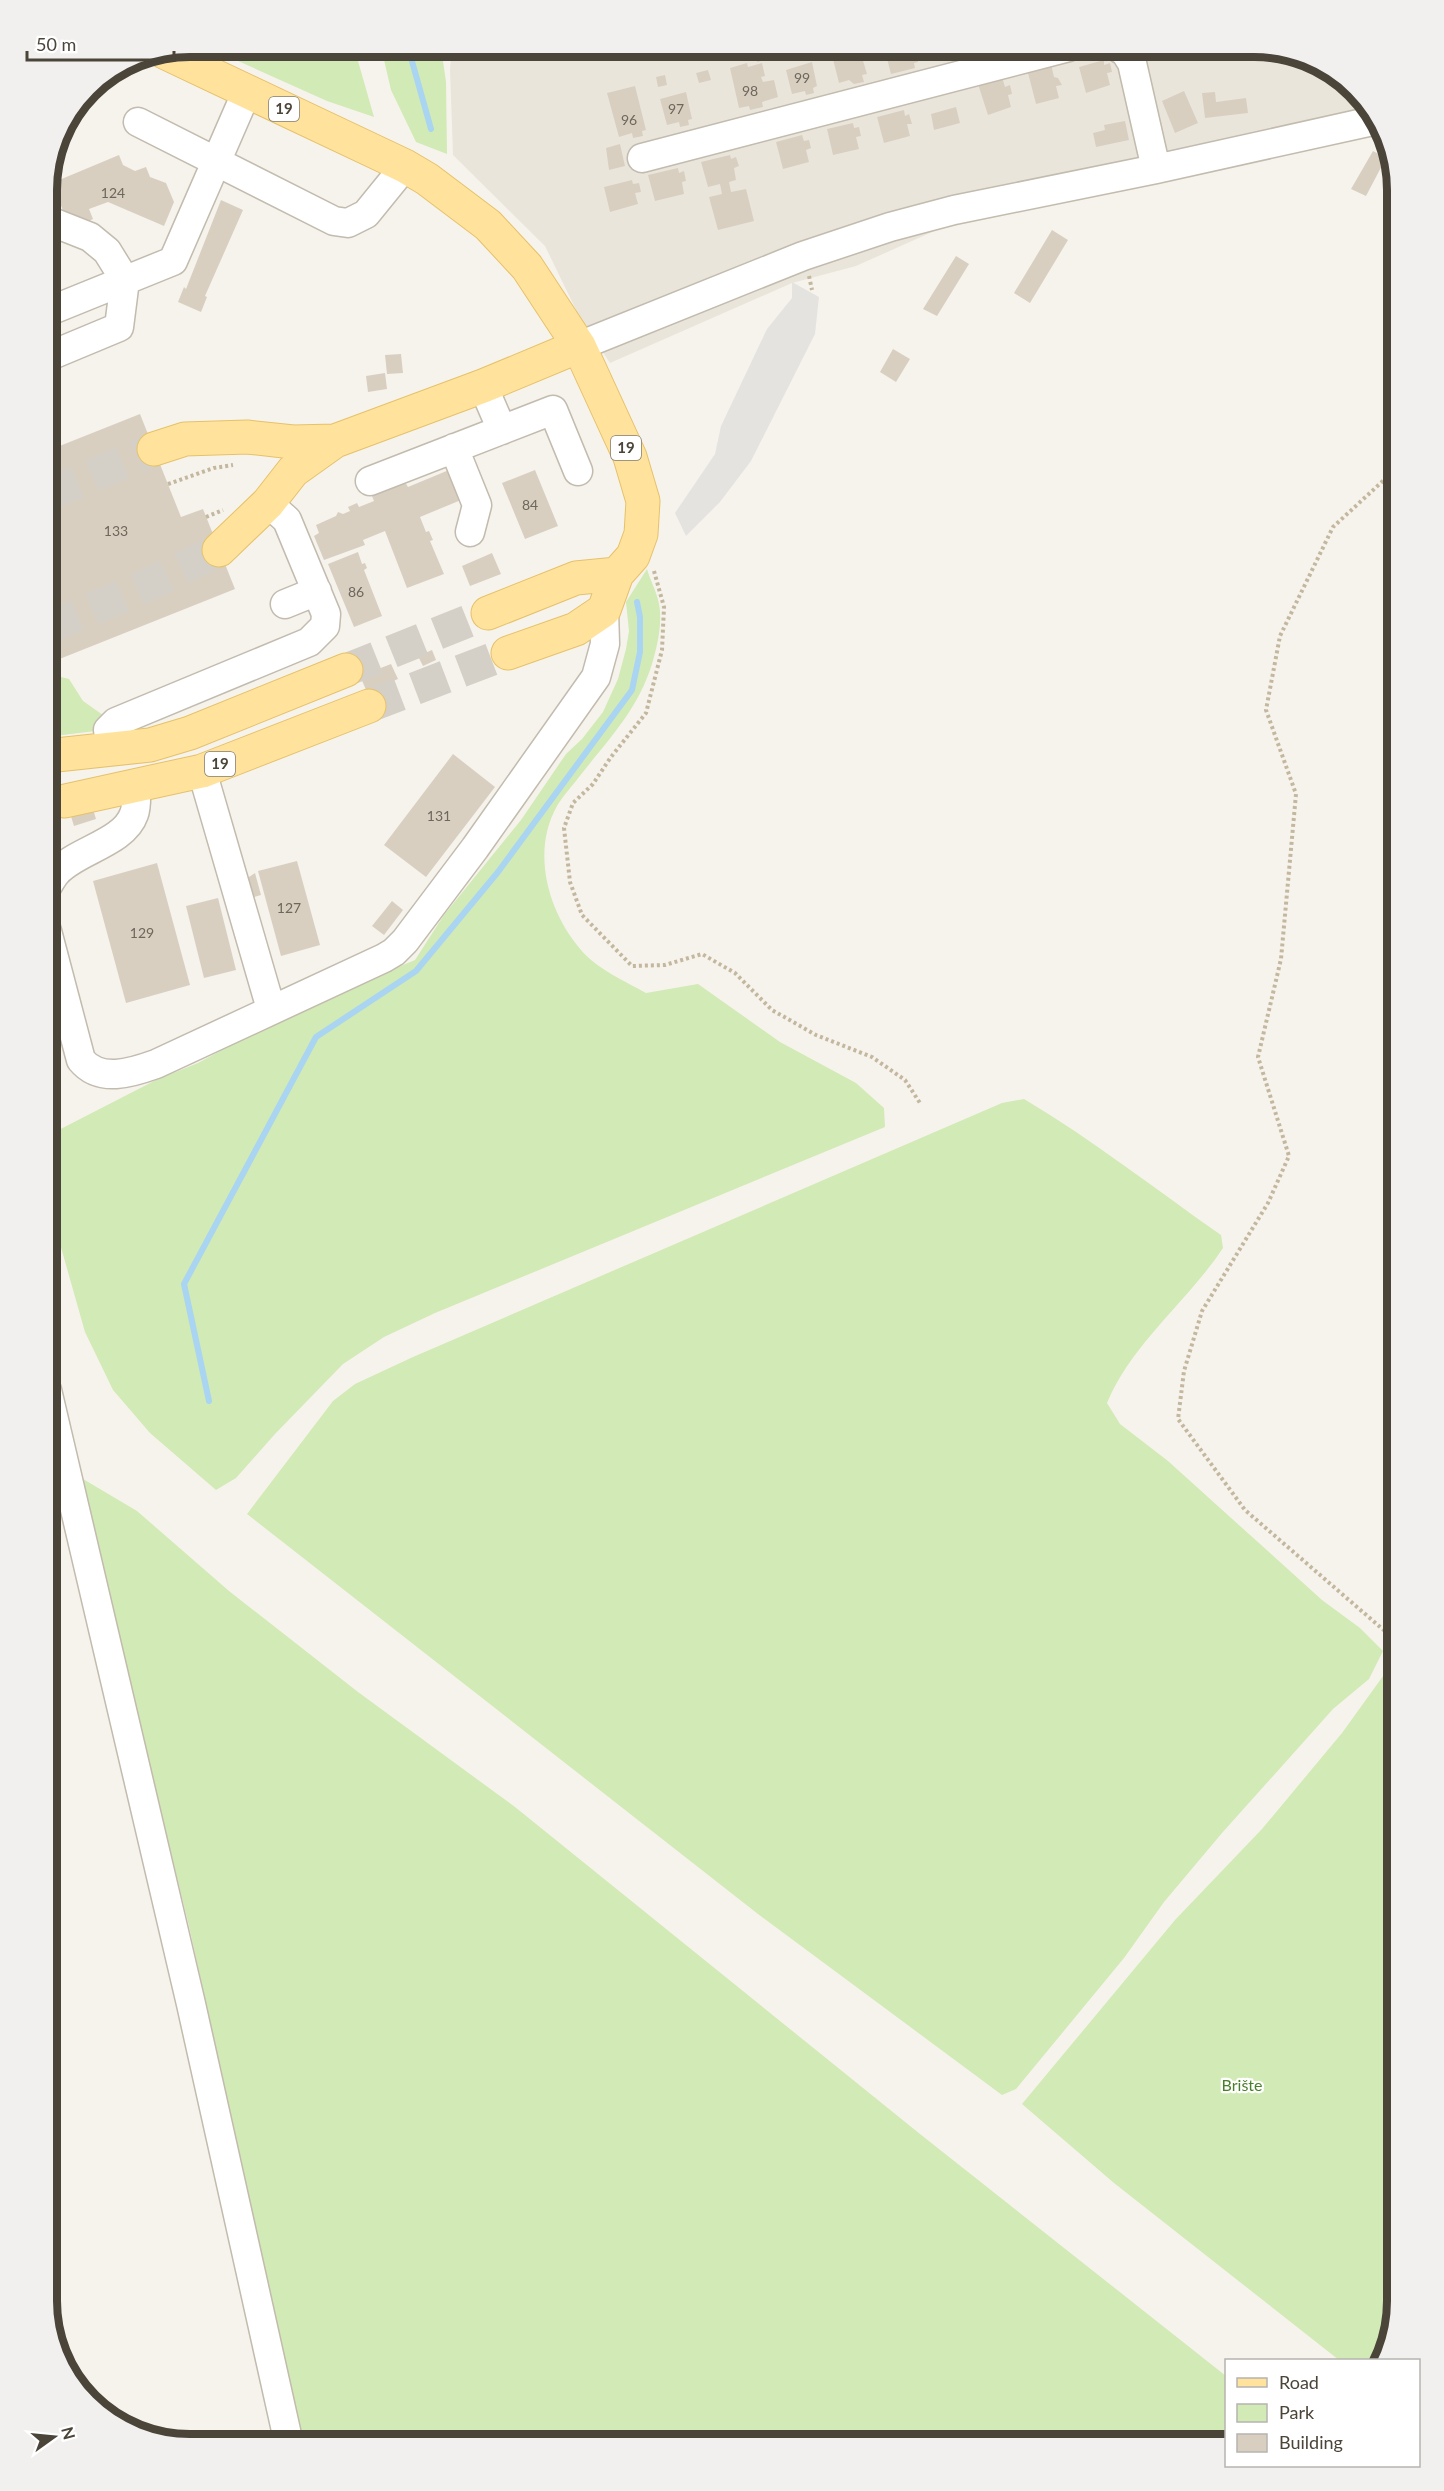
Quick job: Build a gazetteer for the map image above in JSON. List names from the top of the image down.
{
  "streets": {
    "main road": ["19"]
  },
  "parks": ["Brište"],
  "house_numbers": [
    "99",
    "98",
    "97",
    "96",
    "124",
    "84",
    "133",
    "86",
    "131",
    "127",
    "129"
  ],
  "legend": ["Road", "Park", "Building"],
  "scale_bar": "50 m",
  "north": "right"
}
